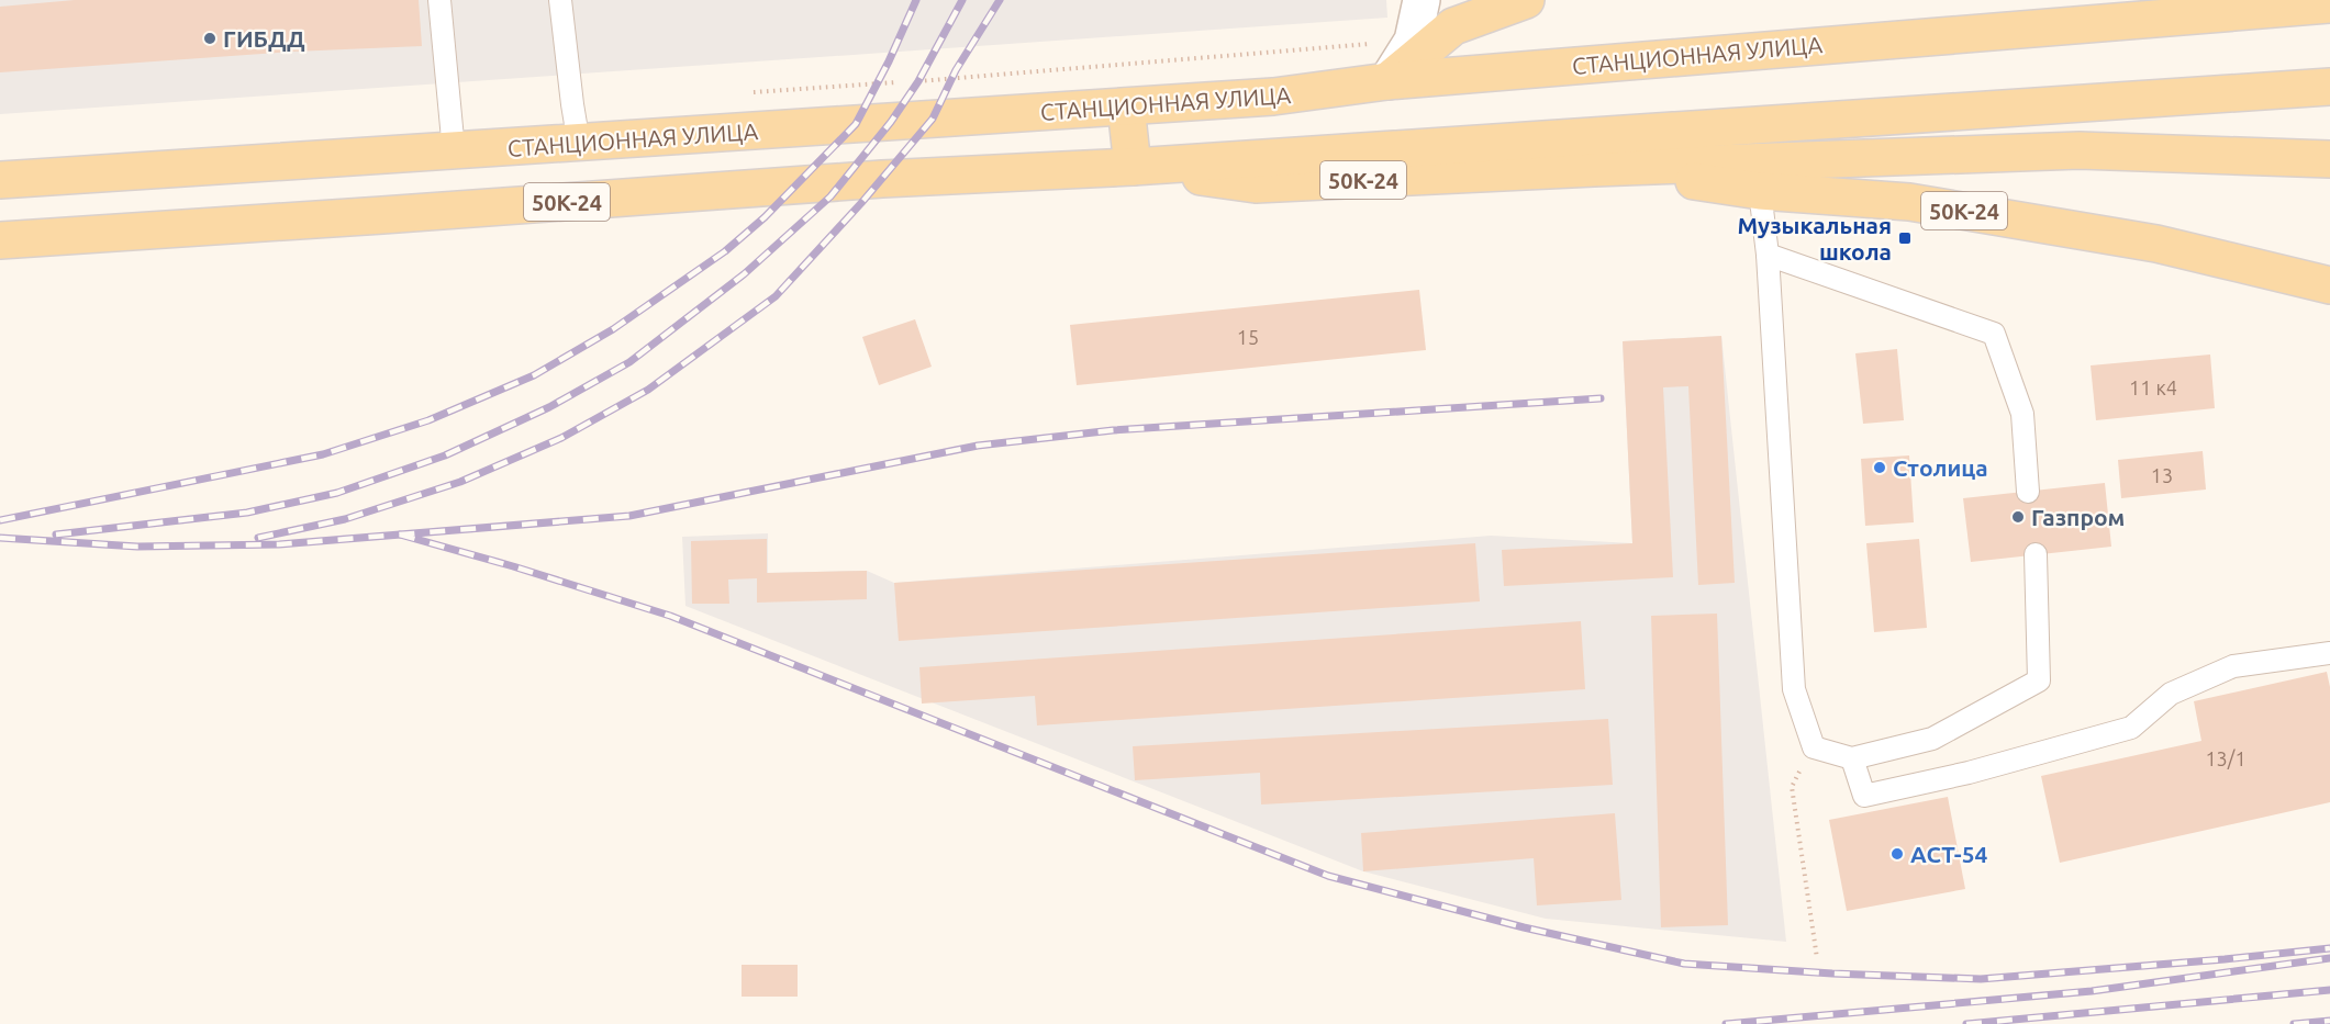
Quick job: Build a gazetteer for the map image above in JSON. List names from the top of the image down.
{
  "streets": {
    "main road": ["СТАНЦИОННАЯ УЛИЦА", "50К-24"]
  },
  "places": {
    "other": [
      "ГИБДД",
      "Столица",
      "Газпром",
      "АСТ-54"
    ],
    "transit": ["Музыкальная школа"]
  },
  "house_numbers": [
    "15",
    "11 к4",
    "13",
    "13/1"
  ]
}
